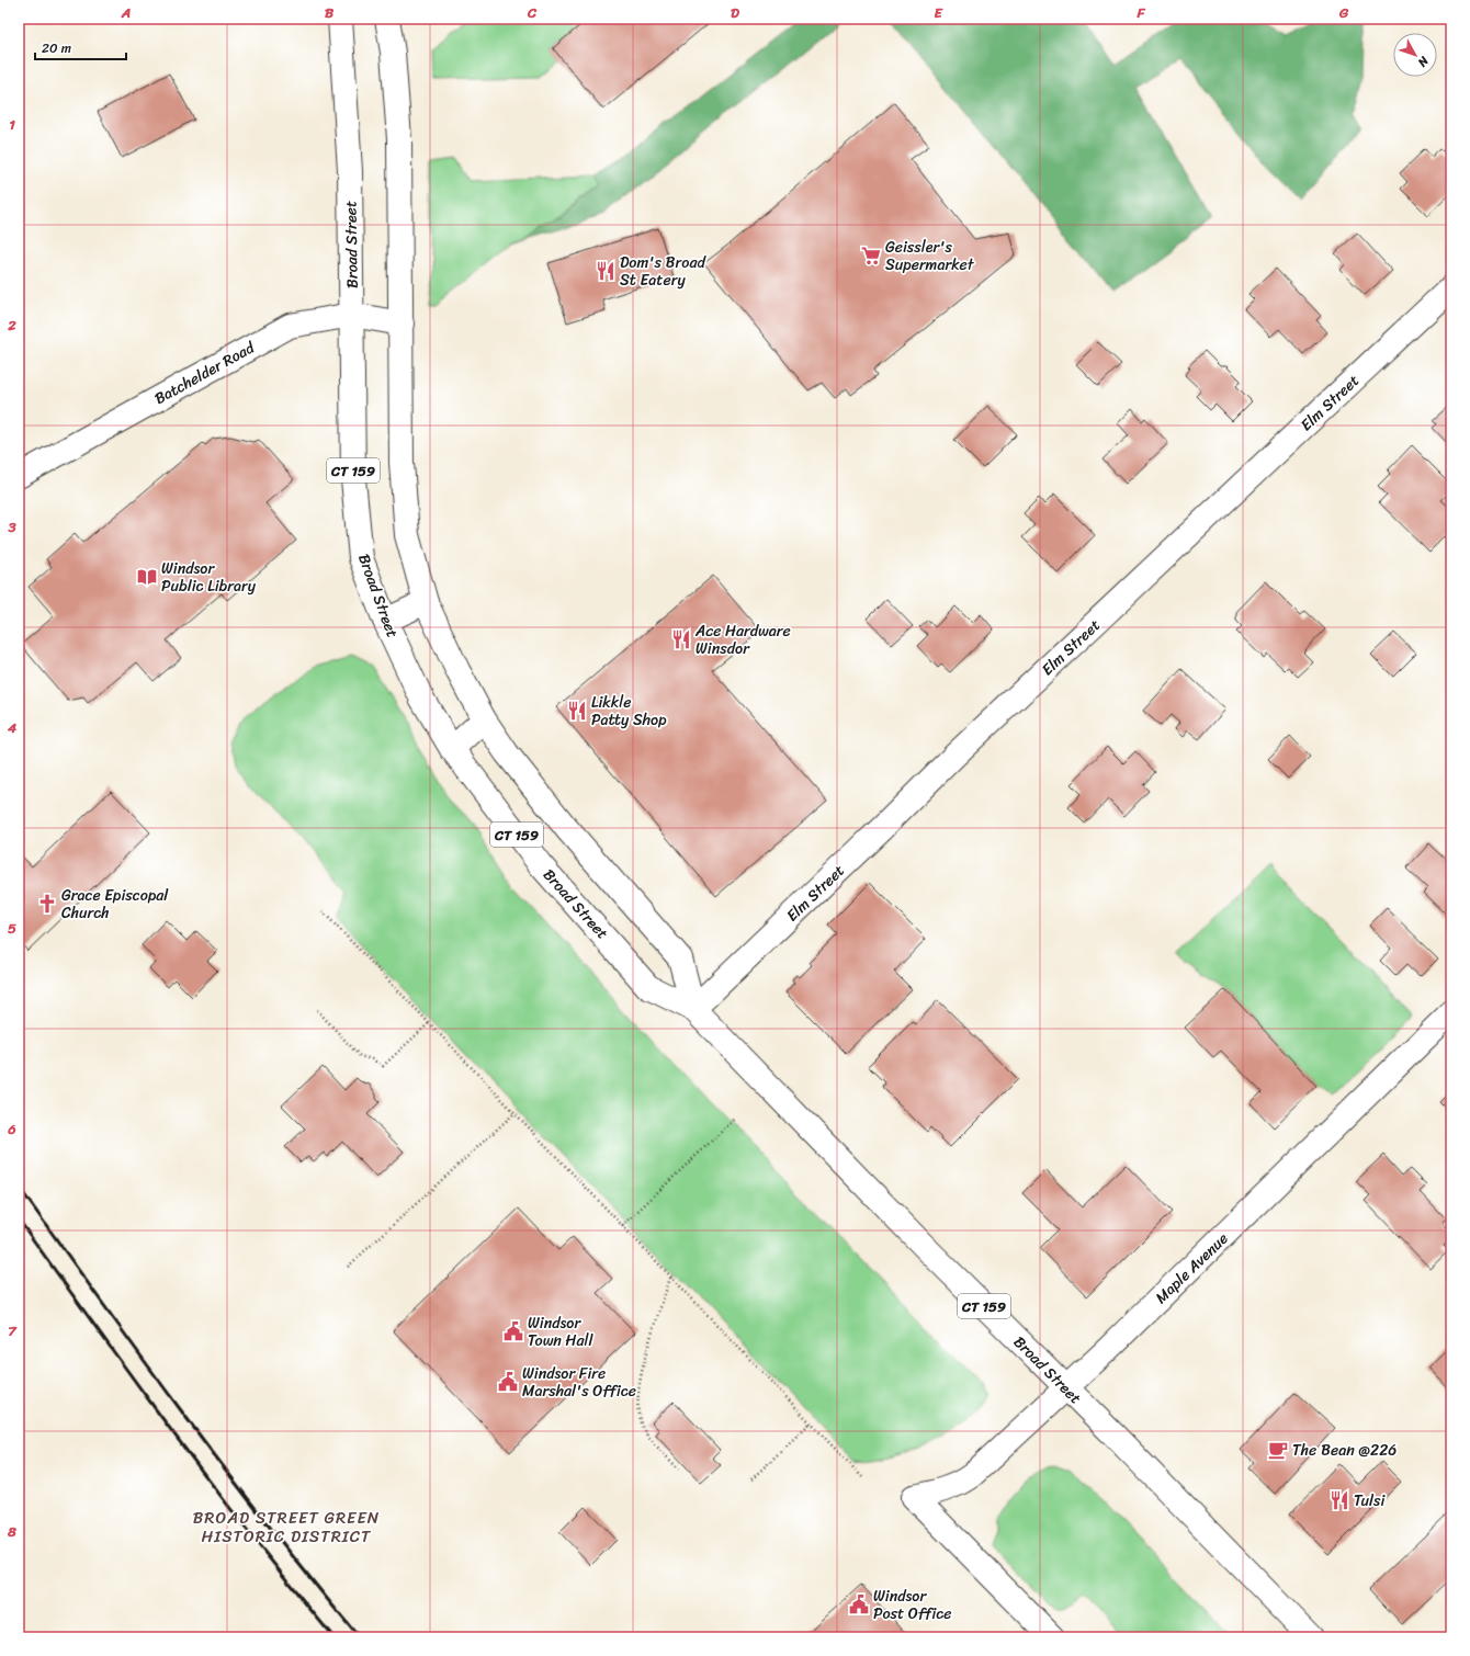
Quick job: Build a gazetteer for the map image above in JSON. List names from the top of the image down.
{
  "streets": {
    "main road": [
      "Broad Street",
      "Batchelder Road",
      "Elm Street",
      "CT 159",
      "Maple Avenue"
    ]
  },
  "crossings": [
    ["Broad Street", "Batchelder Road"],
    ["Broad Street", "Elm Street"],
    ["Broad Street", "Maple Avenue"]
  ],
  "districts": ["BROAD STREET GREEN HISTORIC DISTRICT"],
  "places": {
    "supermarket": ["Geissler's Supermarket"],
    "restaurant": [
      "Dom's Broad St Eatery",
      "Ace Hardware Winsdor",
      "Likkle Patty Shop",
      "Tulsi"
    ],
    "library": ["Windsor Public Library"],
    "church": ["Grace Episcopal Church"],
    "public building": ["Windsor Town Hall", "Windsor Fire Marshal's Office", "Windsor Post Office"],
    "cafe": ["The Bean @226"]
  },
  "scale_bar": "20 m",
  "north": "bottom right",
  "grid": {
    "columns": [
      "A",
      "B",
      "C",
      "D",
      "E",
      "F",
      "G"
    ],
    "rows": [
      "1",
      "2",
      "3",
      "4",
      "5",
      "6",
      "7",
      "8"
    ]
  }
}
